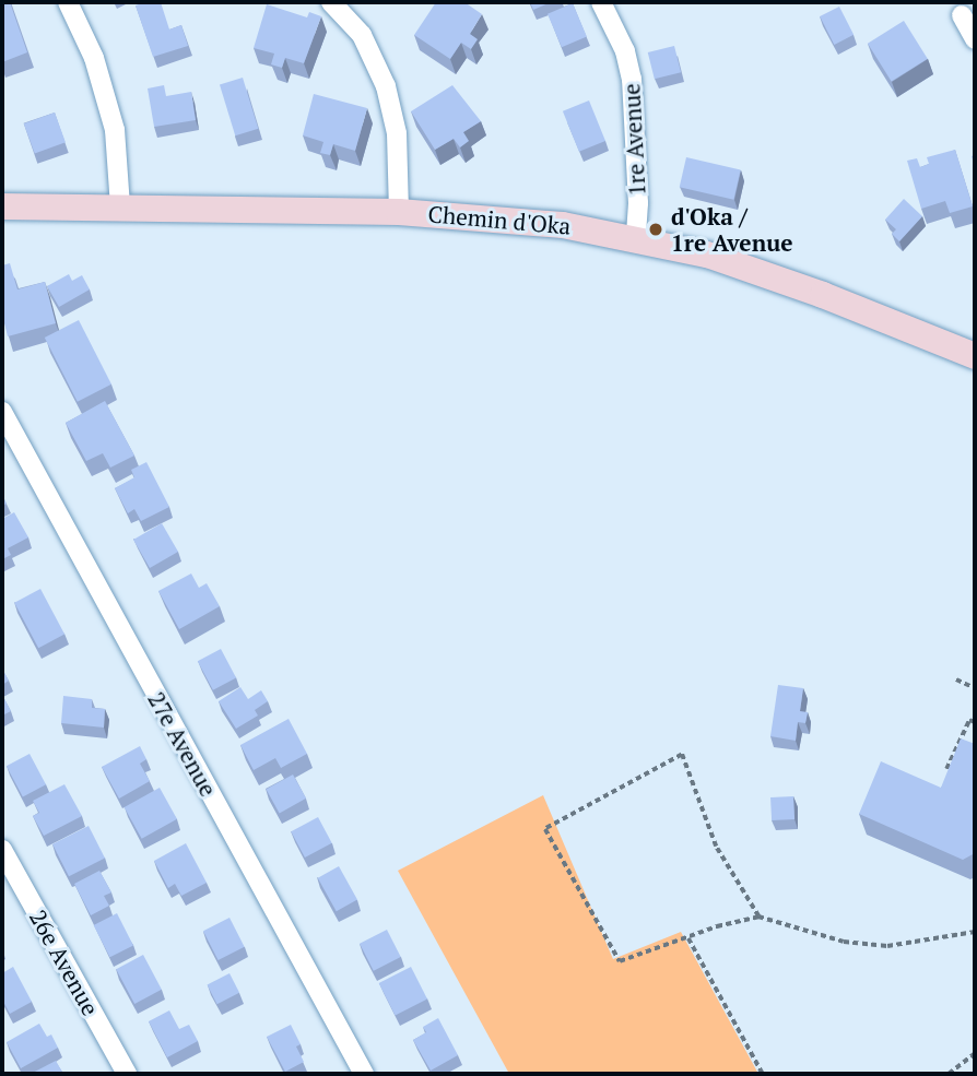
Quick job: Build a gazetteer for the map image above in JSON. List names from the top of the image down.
{
  "streets": {
    "main road": ["Chemin d'Oka"],
    "street": ["1re Avenue", "27e Avenue", "26e Avenue"]
  },
  "crossings": [
    ["1re Avenue", "Chemin d'Oka"]
  ],
  "places": ["d'Oka / 1re Avenue"]
}
